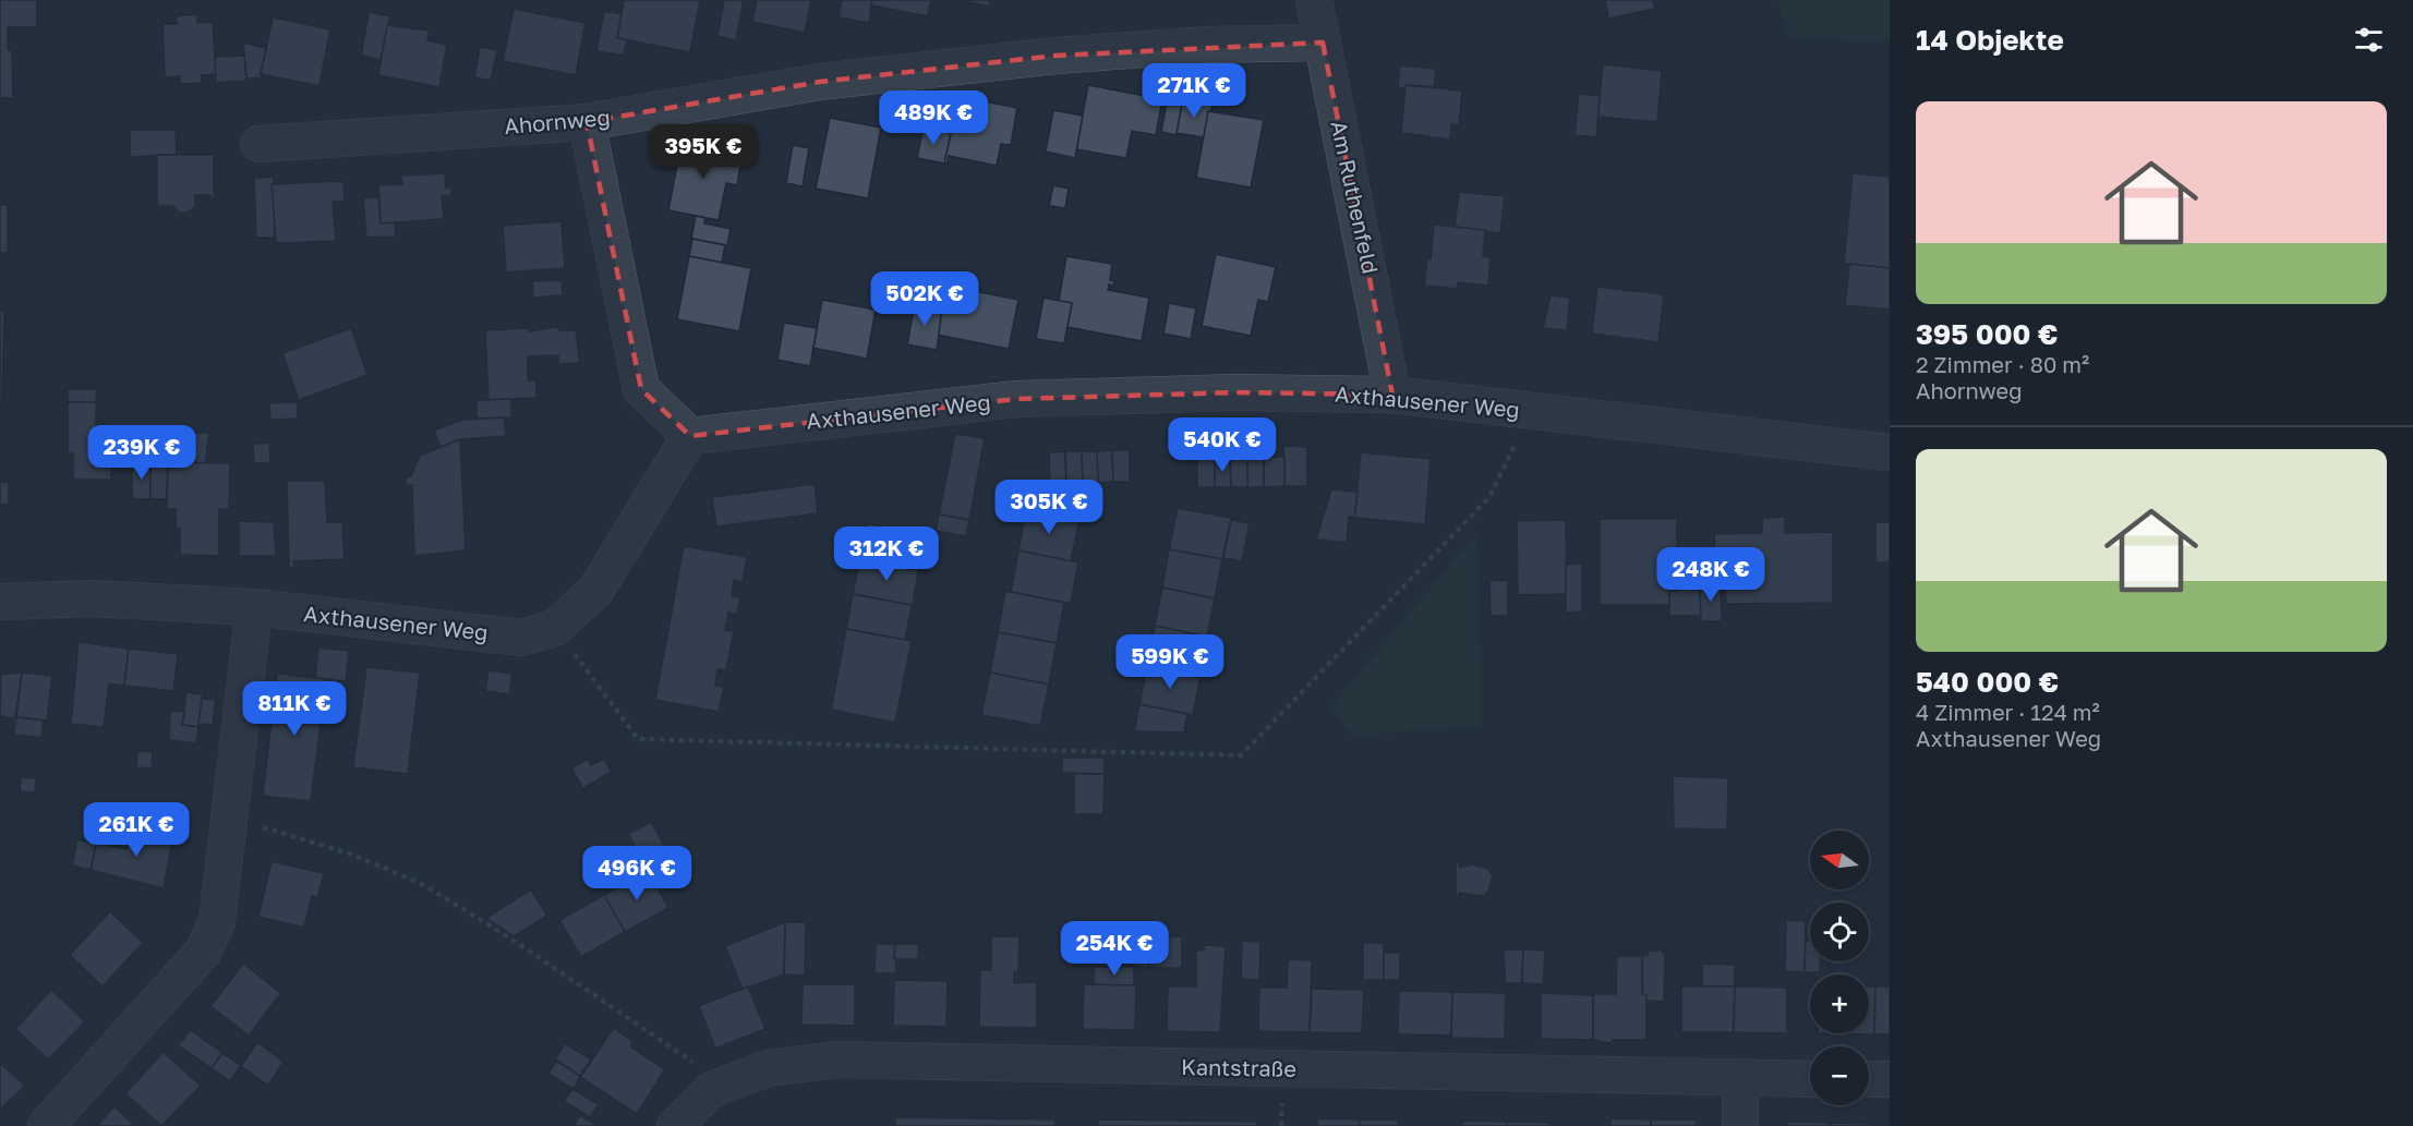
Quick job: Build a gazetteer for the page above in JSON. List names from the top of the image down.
{
  "streets": {
    "street": [
      "Ahornweg",
      "Am Ruthenfeld",
      "Axthausener Weg",
      "Kantstraße"
    ]
  },
  "crossings": [
    ["Ahornweg", "Am Ruthenfeld"],
    ["Am Ruthenfeld", "Axthausener Weg"]
  ],
  "north": "left",
  "page": {
    "heading": "14 Objekte",
    "price": [
      "271K €",
      "489K €",
      "395K €",
      "502K €",
      "540K €",
      "239K €",
      "305K €",
      "312K €",
      "248K €",
      "599K €",
      "811K €",
      "261K €",
      "496K €",
      "254K €"
    ],
    "list": [
      {
        "name": "395 000 €",
        "note": "2 Zimmer · 80 m² · Ahornweg"
      },
      {
        "name": "540 000 €",
        "note": "4 Zimmer · 124 m² · Axthausener Weg"
      }
    ],
    "map_buttons": ["+", "−"]
  }
}
